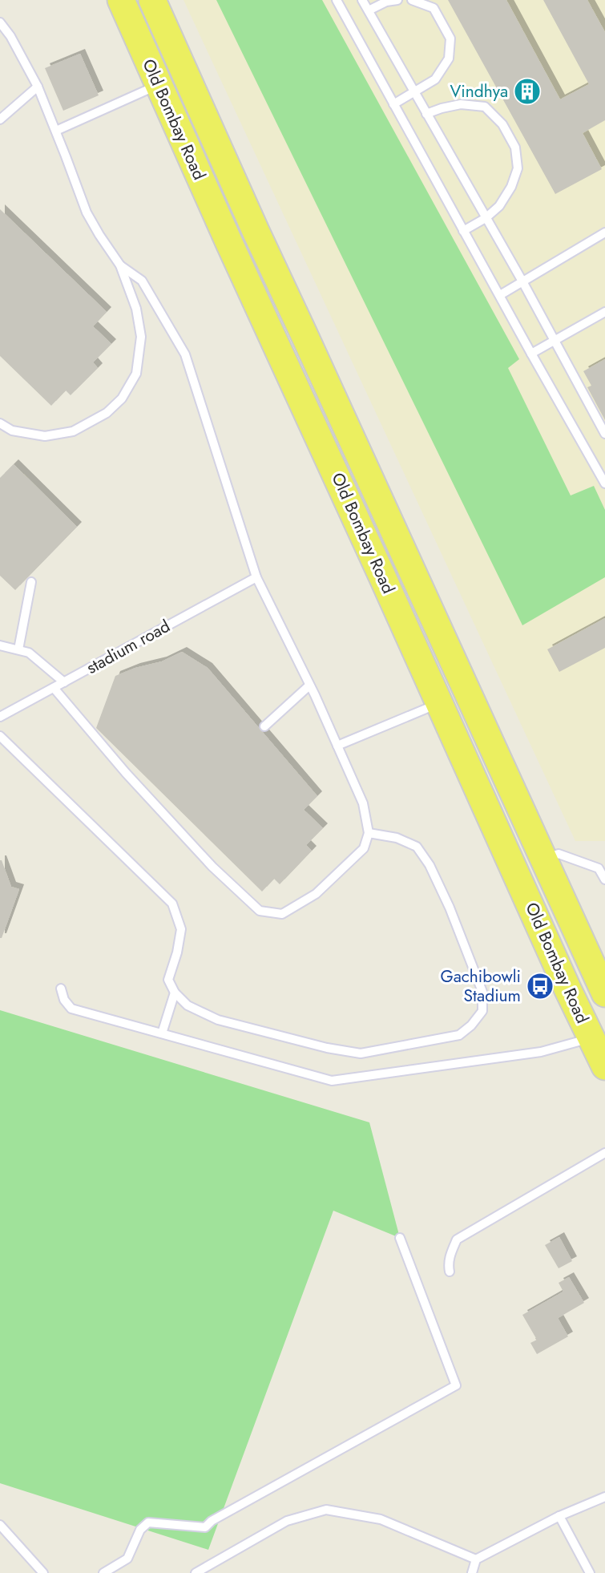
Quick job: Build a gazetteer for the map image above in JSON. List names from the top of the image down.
{
  "streets": {
    "main road": ["Old Bombay Road"],
    "lane": ["stadium road"]
  },
  "places": {
    "building": ["Vindhya"],
    "bus stop": ["Gachibowli Stadium"]
  }
}
